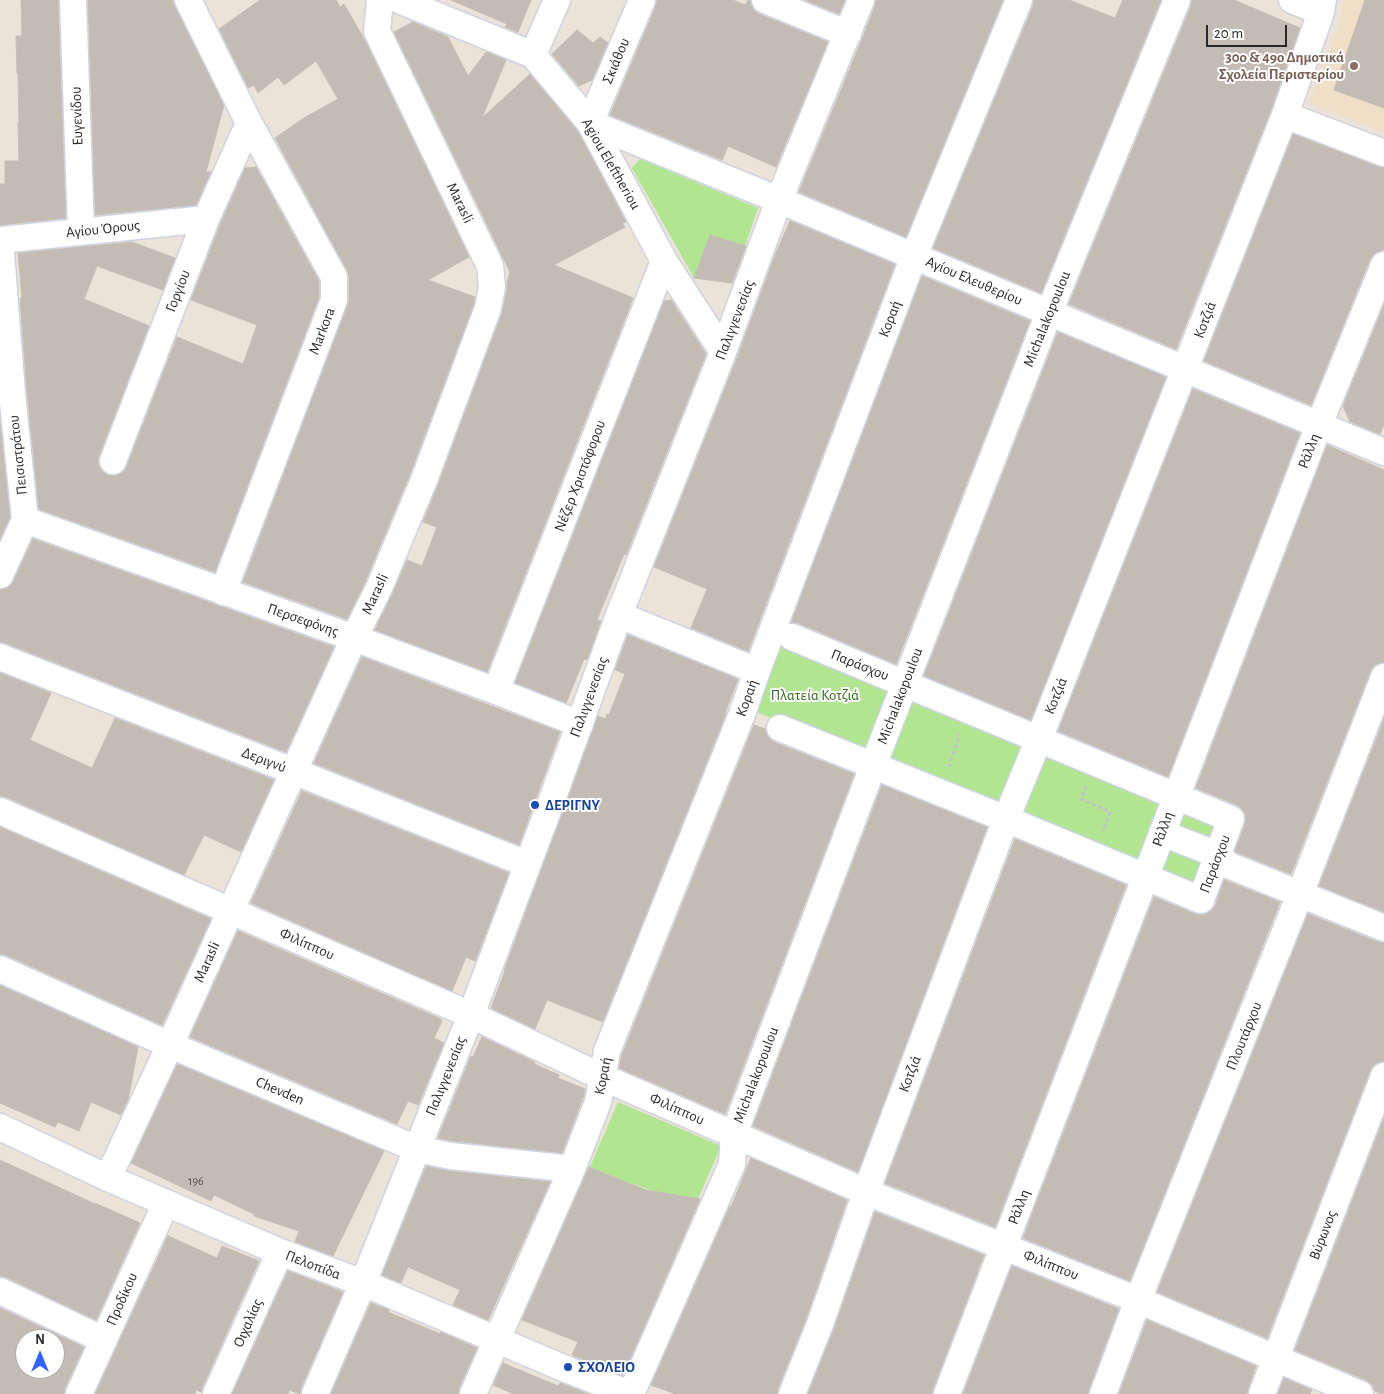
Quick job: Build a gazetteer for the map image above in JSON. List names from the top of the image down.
{
  "streets": {
    "street": [
      "Σκιάθου",
      "Ευγενίδου",
      "Agiou Eleftheriou",
      "Marasli",
      "Αγίου Όρους",
      "Αγίου Ελευθερίου",
      "Γοργίου",
      "Κοραή",
      "Michalakopoulou",
      "Παλιγγενεσίας",
      "Κοτζιά",
      "Markora",
      "Ράλλη",
      "Πεισιστράτου",
      "Nέζερ Χριστόφορου",
      "Περσεφόνης",
      "Παράσχου",
      "Δεριγνύ",
      "Φιλίππου",
      "Πλουτάρχου",
      "Chevden",
      "Βύρωνος",
      "Πελοπίδα",
      "Προδίκου",
      "Οιχαλίας"
    ]
  },
  "crossings": [
    ["Σκιάθου", "Agiou Eleftheriou"],
    ["Σκιάθου", "Αγίου Ελευθερίου"],
    ["Ευγενίδου", "Αγίου Όρους"],
    ["Agiou Eleftheriou", "Αγίου Ελευθερίου"],
    ["Agiou Eleftheriou", "Παλιγγενεσίας"],
    ["Agiou Eleftheriou", "Nέζερ Χριστόφορου"],
    ["Marasli", "Περσεφόνης"],
    ["Marasli", "Δεριγνύ"],
    ["Marasli", "Φιλίππου"],
    ["Marasli", "Chevden"],
    ["Marasli", "Πελοπίδα"],
    ["Αγίου Όρους", "Γοργίου"],
    ["Αγίου Όρους", "Πεισιστράτου"],
    ["Αγίου Ελευθερίου", "Κοραή"],
    ["Αγίου Ελευθερίου", "Michalakopoulou"],
    ["Αγίου Ελευθερίου", "Παλιγγενεσίας"],
    ["Αγίου Ελευθερίου", "Κοτζιά"],
    ["Αγίου Ελευθερίου", "Ράλλη"],
    ["Γοργίου", "Markora"],
    ["Κοραή", "Φιλίππου"],
    ["Κοραή", "Chevden"],
    ["Κοραή", "Πελοπίδα"],
    ["Michalakopoulou", "Παράσχου"],
    ["Michalakopoulou", "Φιλίππου"],
    ["Michalakopoulou", "Πελοπίδα"],
    ["Παλιγγενεσίας", "Περσεφόνης"],
    ["Παλιγγενεσίας", "Δεριγνύ"],
    ["Παλιγγενεσίας", "Φιλίππου"],
    ["Παλιγγενεσίας", "Chevden"],
    ["Παλιγγενεσίας", "Πελοπίδα"],
    ["Κοτζιά", "Παράσχου"],
    ["Κοτζιά", "Φιλίππου"],
    ["Markora", "Περσεφόνης"],
    ["Ράλλη", "Παράσχου"],
    ["Ράλλη", "Φιλίππου"],
    ["Πεισιστράτου", "Περσεφόνης"],
    ["Nέζερ Χριστόφορου", "Περσεφόνης"],
    ["Παράσχου", "Πλουτάρχου"],
    ["Φιλίππου", "Πλουτάρχου"],
    ["Φιλίππου", "Βύρωνος"],
    ["Πελοπίδα", "Προδίκου"],
    ["Πελοπίδα", "Οιχαλίας"]
  ],
  "parks": ["Πλατεία Κοτζιά"],
  "places": ["30ο & 49ο Δημοτικά Σχολεία Περιστερίου", "ΔΕΡΙΓΝΥ", "ΣΧΟΛΕΙΟ"],
  "house_numbers": ["196"],
  "scale_bar": "20 m",
  "north": "top"
}
